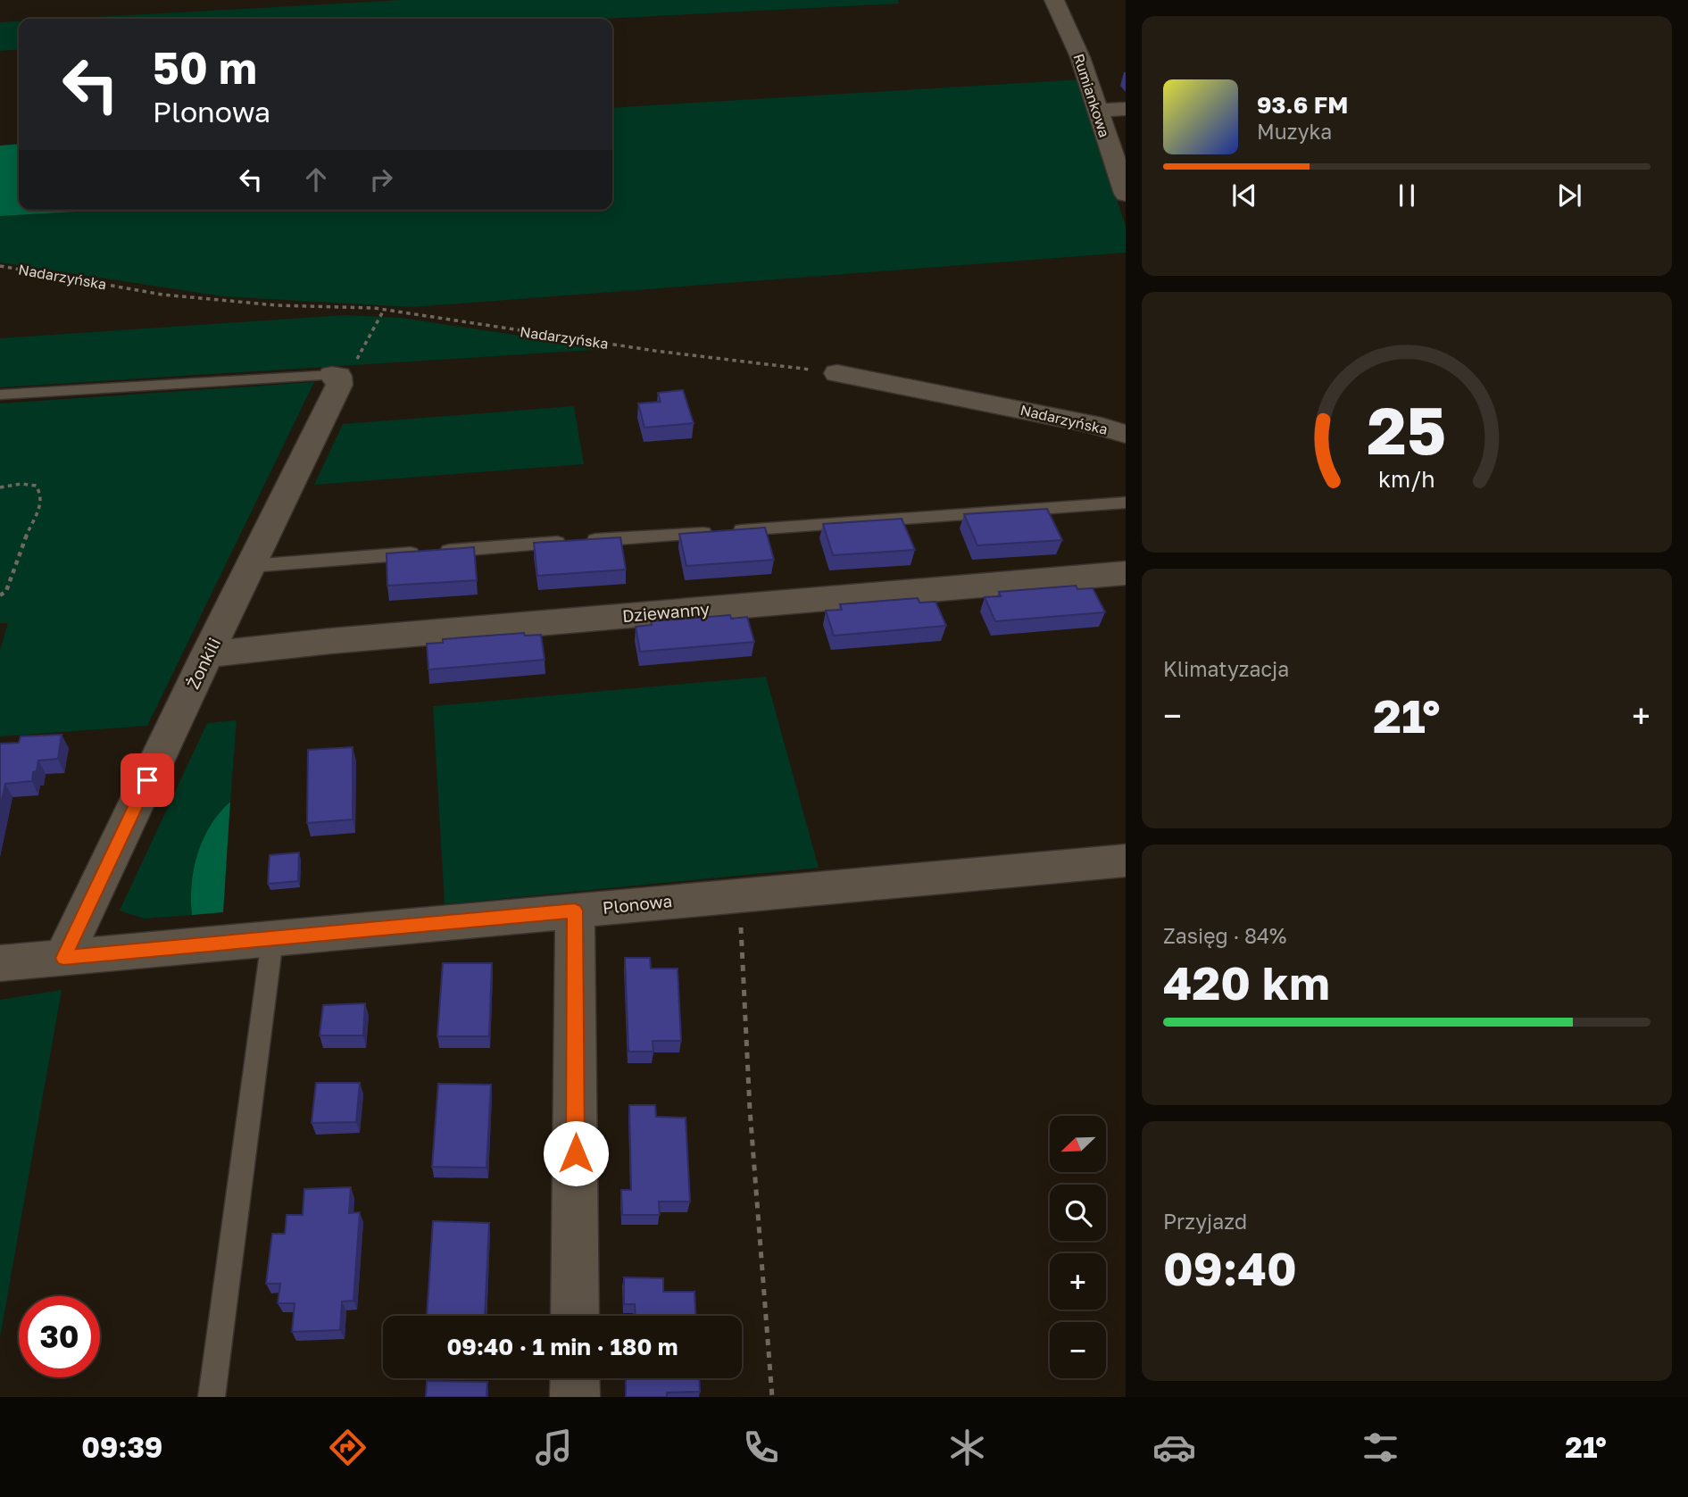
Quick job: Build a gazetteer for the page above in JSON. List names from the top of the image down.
{
  "streets": {
    "street": [
      "Rumiankowa",
      "Nadarzyńska",
      "Dziewanny",
      "Żonkili",
      "Plonowa"
    ]
  },
  "crossings": [
    ["Dziewanny", "Żonkili"],
    ["Żonkili", "Plonowa"]
  ],
  "north": "bottom left",
  "page": {
    "turn": ["50 m", "Plonowa"],
    "song": ["93.6 FM", "Muzyka"],
    "tile": [
      "Klimatyzacja",
      ["Zasięg · 84%", "420 km"],
      ["Przyjazd", "09:40"]
    ],
    "heat": ["−", "21°", "+"],
    "map_buttons": ["+", "−"],
    "limit": "30",
    "trip": "09:40 · 1 min · 180 m",
    "tabs": ["09:39", "21°"],
    "gauge": ["25", "km/h"]
  }
}
